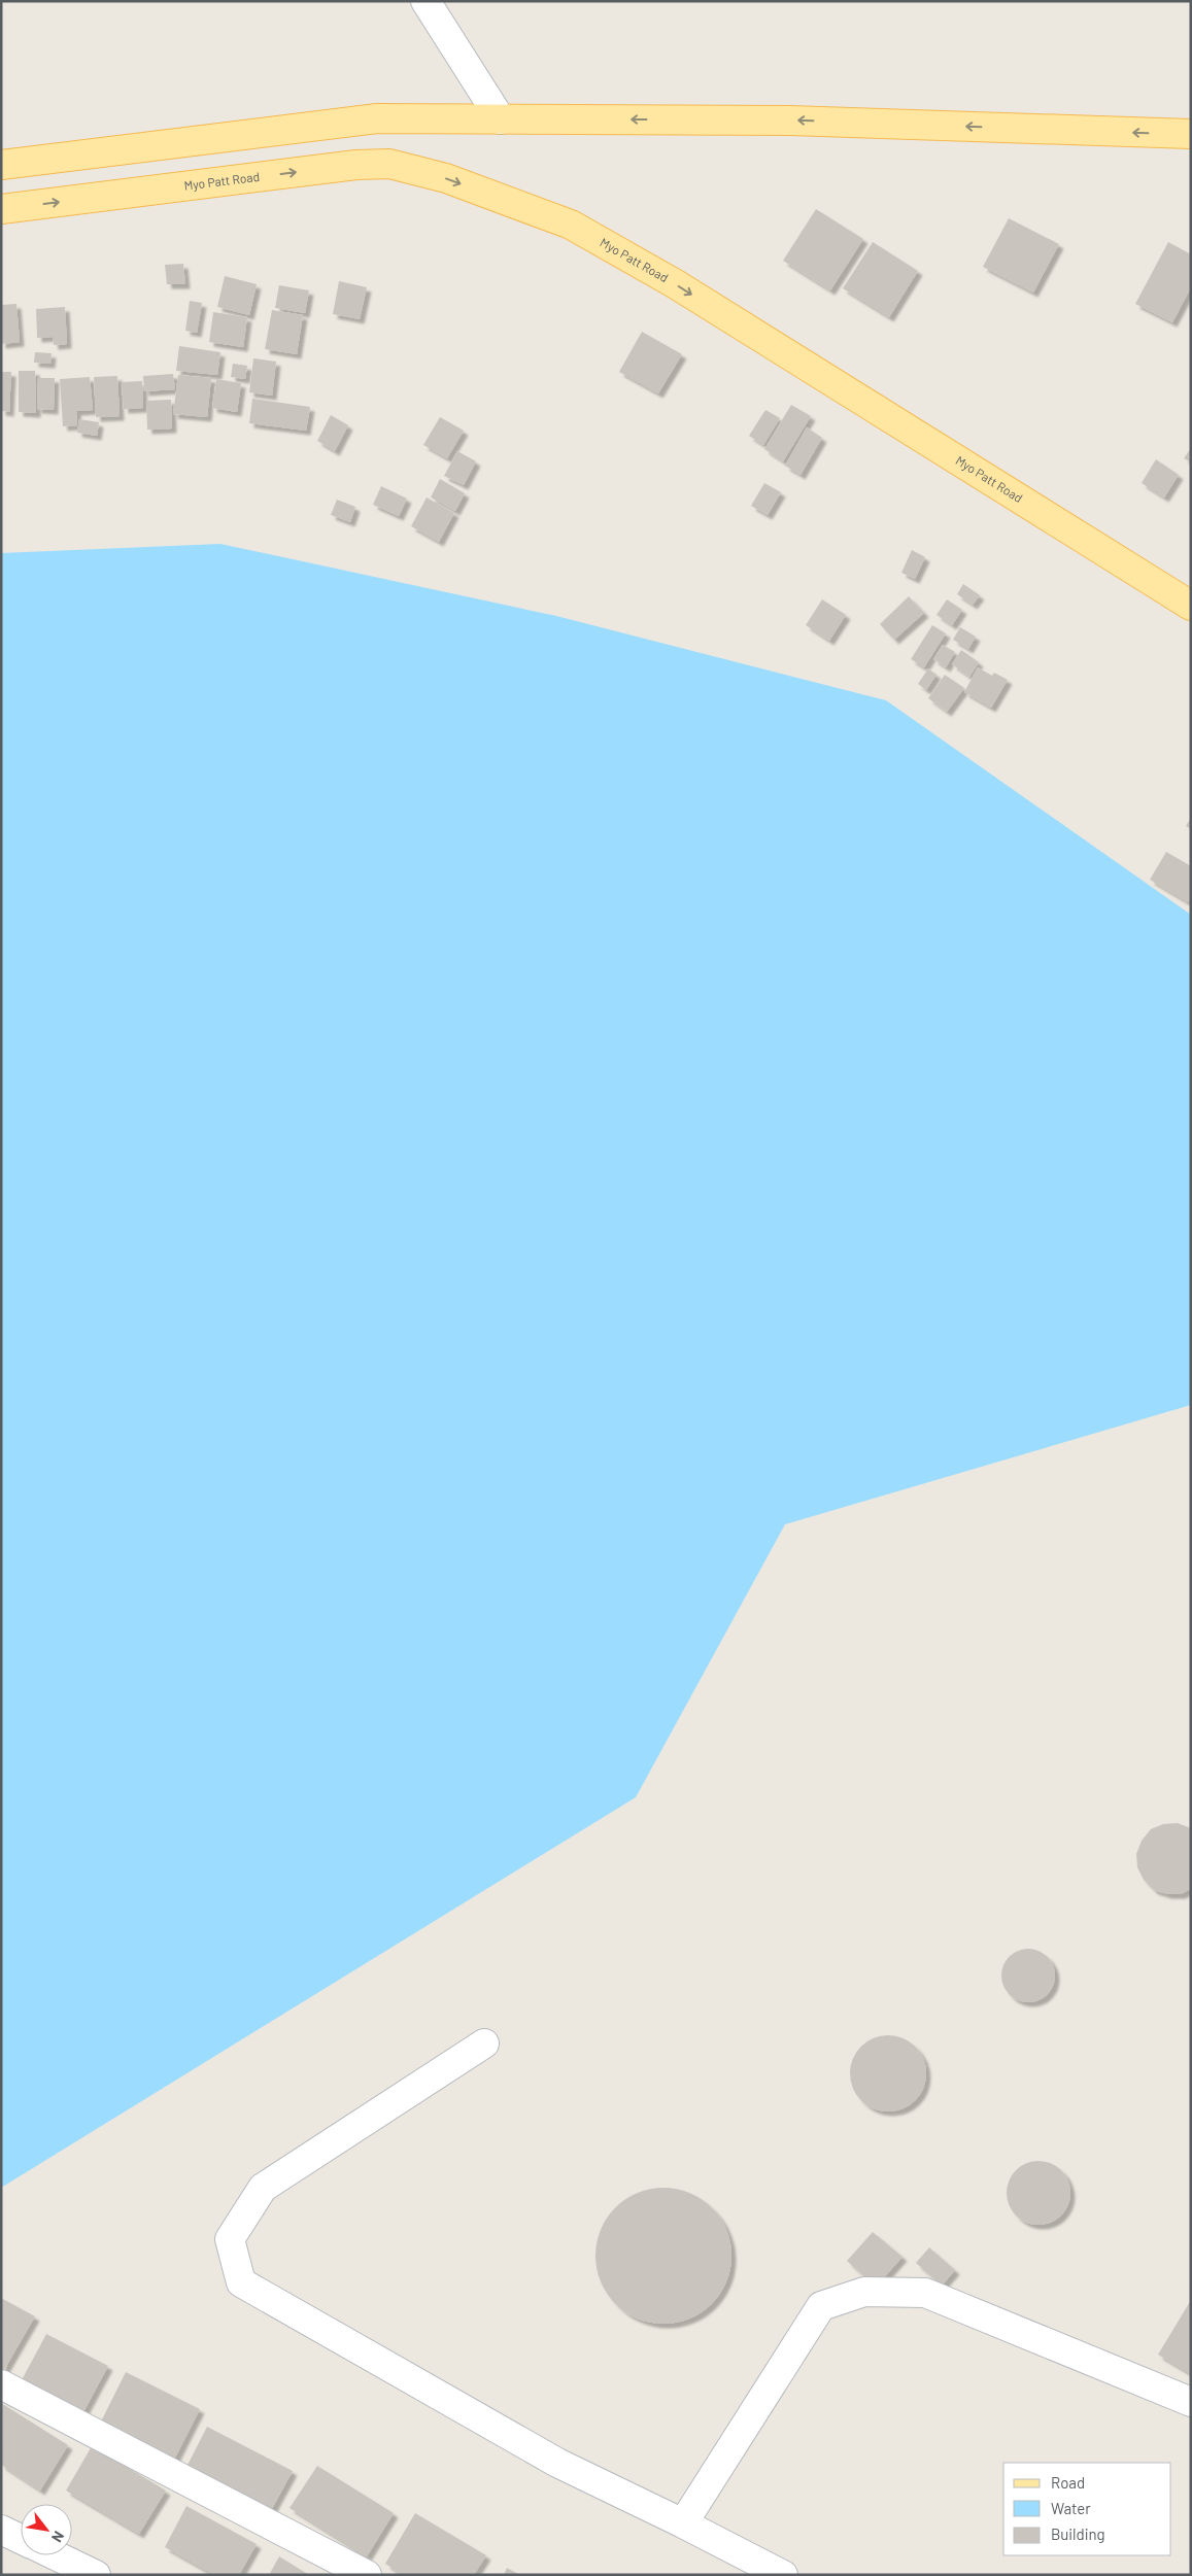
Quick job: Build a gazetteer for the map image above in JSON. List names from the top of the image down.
{
  "streets": {
    "main road": ["Myo Patt Road"]
  },
  "legend": ["Road", "Water", "Building"],
  "north": "bottom right"
}
